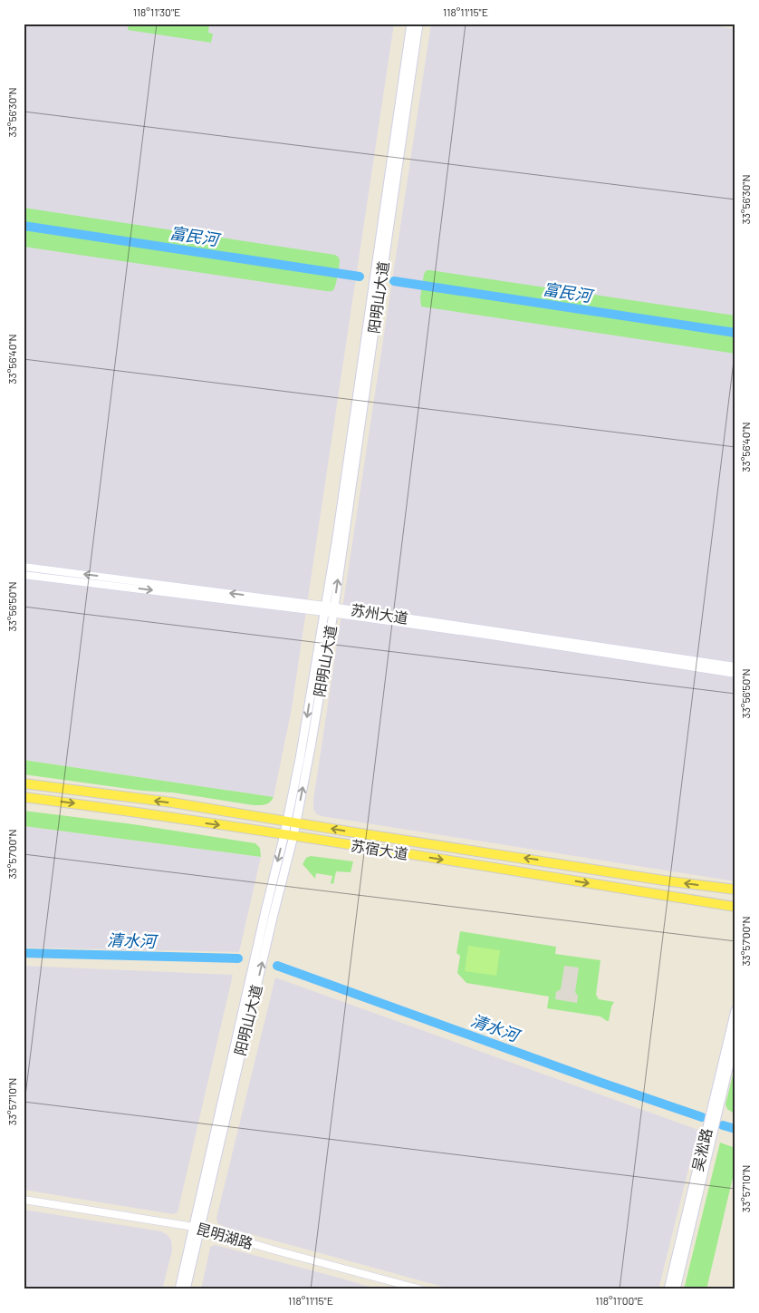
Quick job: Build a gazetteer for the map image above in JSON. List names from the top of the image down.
{
  "streets": {
    "main road": ["阳明山大道", "苏宿大道", "吴淞路"],
    "street": ["苏州大道", "昆明湖路"]
  },
  "crossings": [
    ["阳明山大道", "苏州大道"],
    ["阳明山大道", "苏宿大道"],
    ["阳明山大道", "昆明湖路"]
  ],
  "water": ["富民河", "清水河"],
  "coordinates": [
    "118°11'30\"E",
    "118°11'15\"E",
    "33°56'30\"N",
    "33°56'40\"N",
    "33°56'50\"N",
    "33°57'00\"N",
    "33°57'10\"N",
    "118°11'00\"E"
  ]
}
